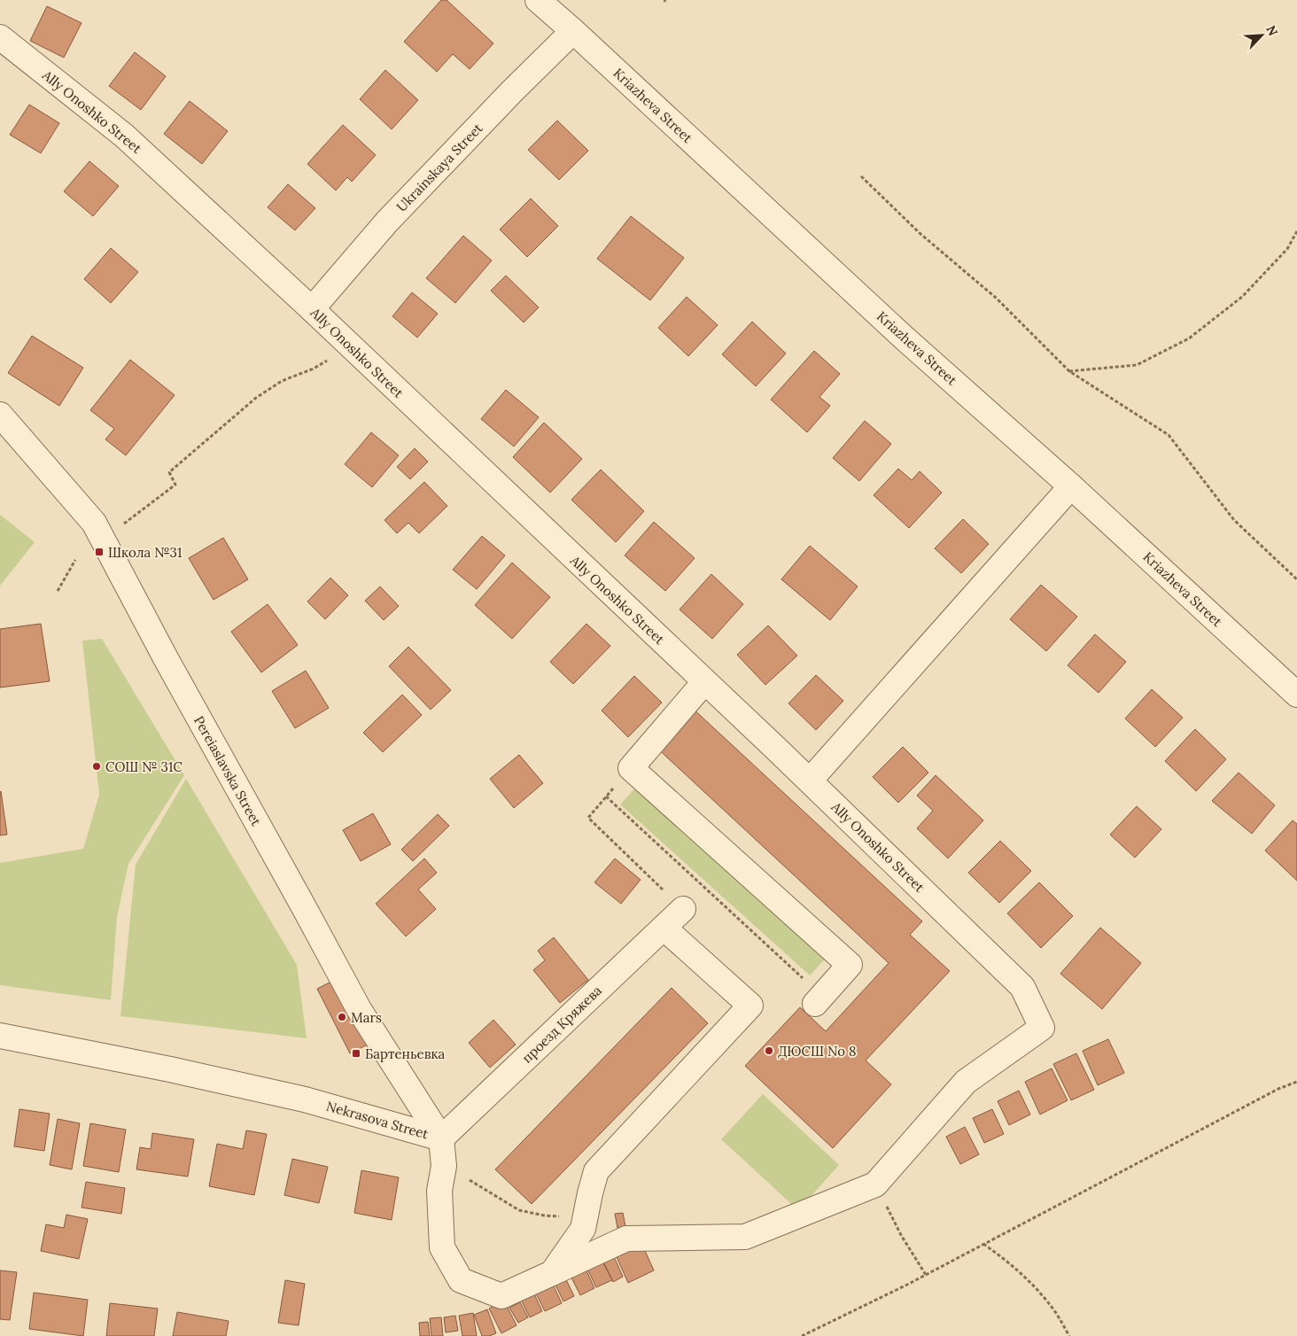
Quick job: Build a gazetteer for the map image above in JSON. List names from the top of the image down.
{
  "streets": {
    "street": [
      "Kriazheva Street",
      "Ally Onoshko Street",
      "Ukrainskaya Street",
      "Pereiaslavska Street",
      "проезд Кряжева",
      "Nekrasova Street"
    ]
  },
  "crossings": [
    ["Kriazheva Street", "Ukrainskaya Street"],
    ["Ally Onoshko Street", "Ukrainskaya Street"],
    ["Pereiaslavska Street", "проезд Кряжева"],
    ["Pereiaslavska Street", "Nekrasova Street"],
    ["проезд Кряжева", "Nekrasova Street"]
  ],
  "places": {
    "transit": ["Школа №31", "Бартеньевка"],
    "other": ["СОШ № 31С", "Mars", "ДЮСШ No 8"]
  },
  "north": "top right"
}
